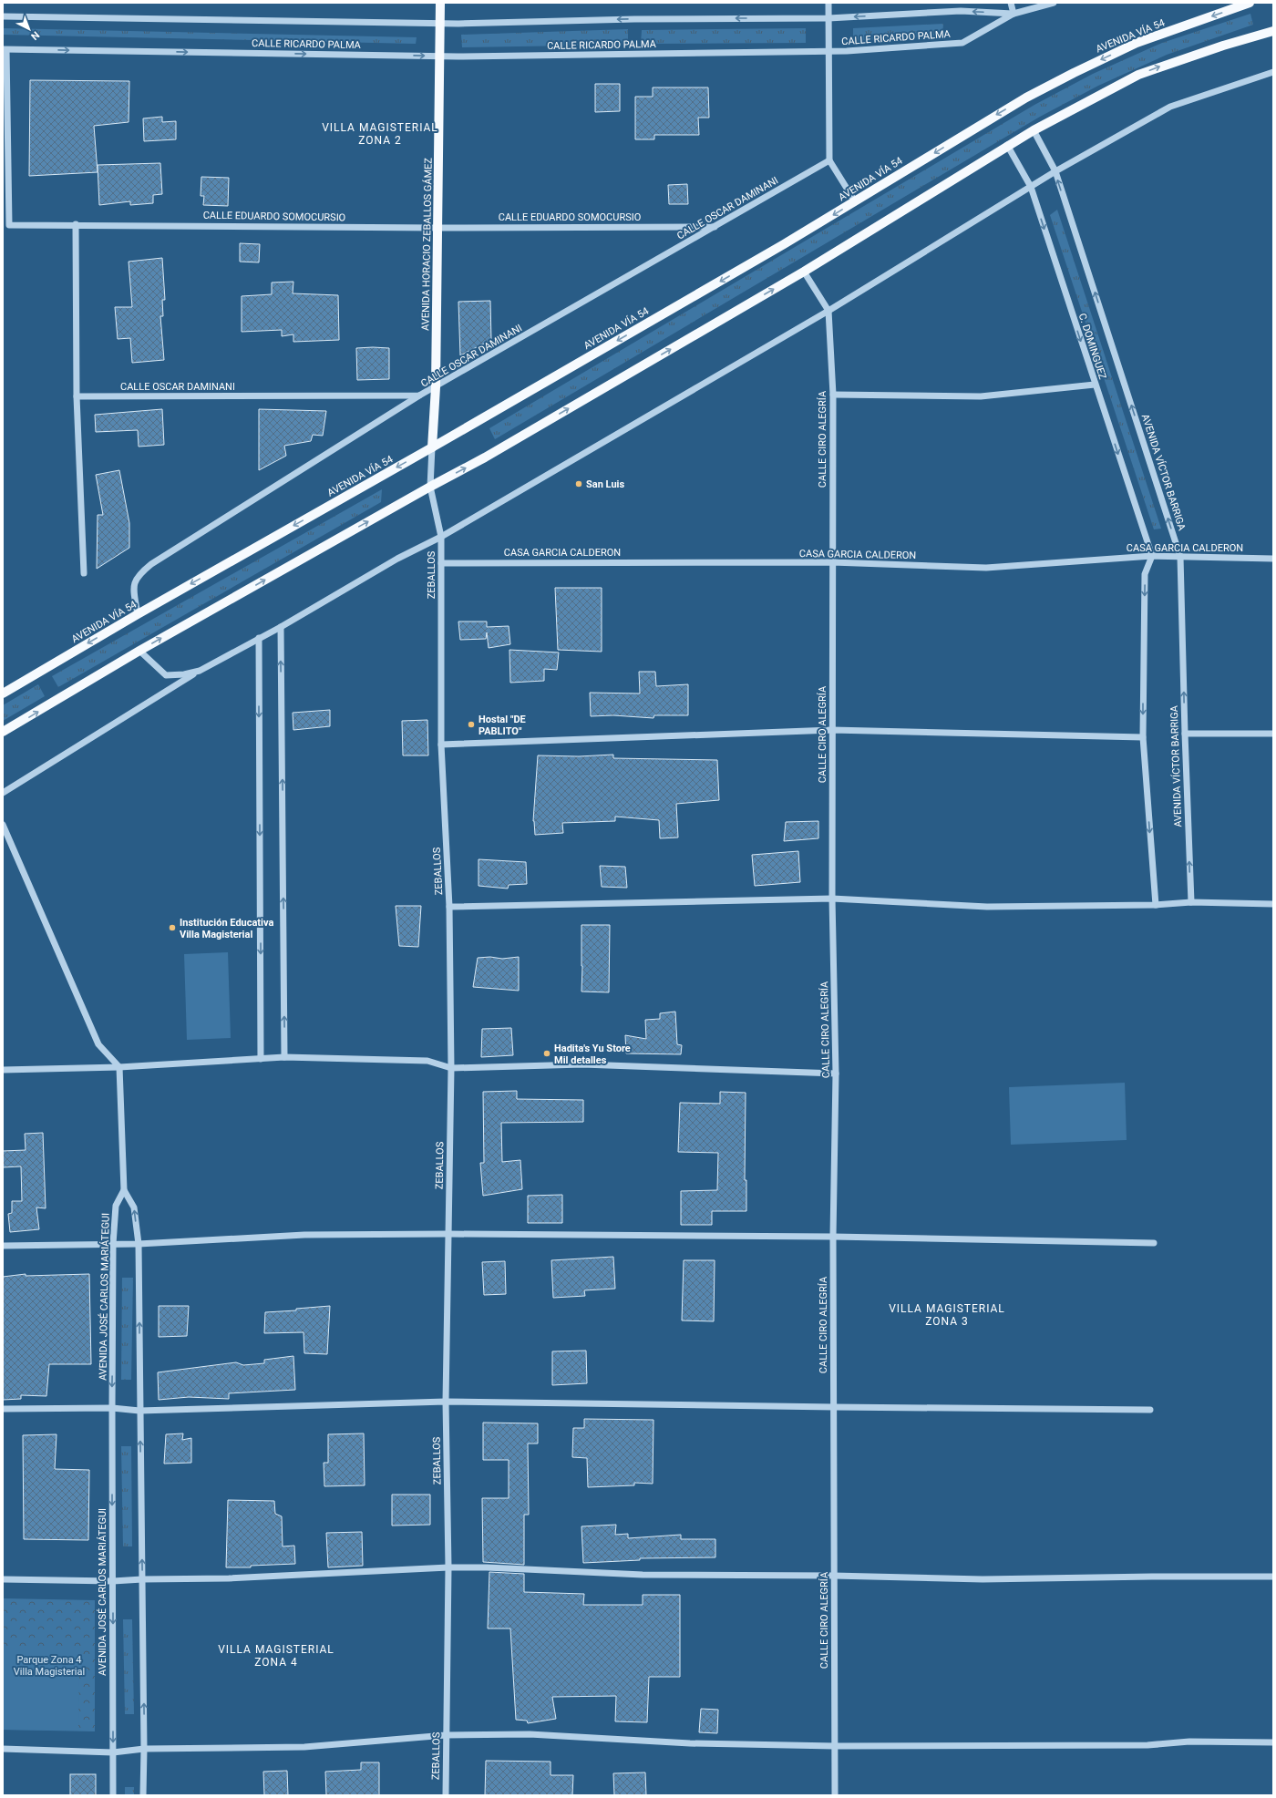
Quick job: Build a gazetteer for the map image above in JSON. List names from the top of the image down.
{
  "streets": {
    "main road": ["AVENIDA VÍA 54", "AVENIDA HORACIO ZEBALLOS GÁMEZ"],
    "street": [
      "CALLE RICARDO PALMA",
      "CALLE OSCAR DAMINANI",
      "CALLE EDUARDO SOMOCURSIO",
      "C. DOMINGUEZ",
      "CALLE CIRO ALEGRÍA",
      "AVENIDA VÍCTOR BARRIGA",
      "CASA GARCIA CALDERON",
      "ZEBALLOS",
      "AVENIDA JOSÉ CARLOS MARIÁTEGUI"
    ]
  },
  "crossings": [
    ["AVENIDA VÍA 54", "AVENIDA HORACIO ZEBALLOS GÁMEZ"],
    ["CALLE RICARDO PALMA", "CALLE EDUARDO SOMOCURSIO"],
    ["CALLE RICARDO PALMA", "AVENIDA HORACIO ZEBALLOS GÁMEZ"],
    ["CALLE OSCAR DAMINANI", "CALLE EDUARDO SOMOCURSIO"],
    ["CALLE OSCAR DAMINANI", "AVENIDA HORACIO ZEBALLOS GÁMEZ"],
    ["CALLE EDUARDO SOMOCURSIO", "AVENIDA HORACIO ZEBALLOS GÁMEZ"],
    ["AVENIDA HORACIO ZEBALLOS GÁMEZ", "ZEBALLOS"],
    ["C. DOMINGUEZ", "CASA GARCIA CALDERON"],
    ["CALLE CIRO ALEGRÍA", "CASA GARCIA CALDERON"],
    ["AVENIDA VÍCTOR BARRIGA", "CASA GARCIA CALDERON"],
    ["CASA GARCIA CALDERON", "ZEBALLOS"]
  ],
  "one_way": ["C. DOMINGUEZ"],
  "districts": ["VILLA MAGISTERIAL ZONA 2", "VILLA MAGISTERIAL ZONA 3", "VILLA MAGISTERIAL ZONA 4"],
  "parks": ["Parque Zona 4 Villa Magisterial"],
  "places": [
    "San Luis",
    "Hostal \"DE PABLITO\"",
    "Institución Educativa Villa Magisterial",
    "Hadita's Yu Store Mil detalles"
  ],
  "north": "bottom right"
}
